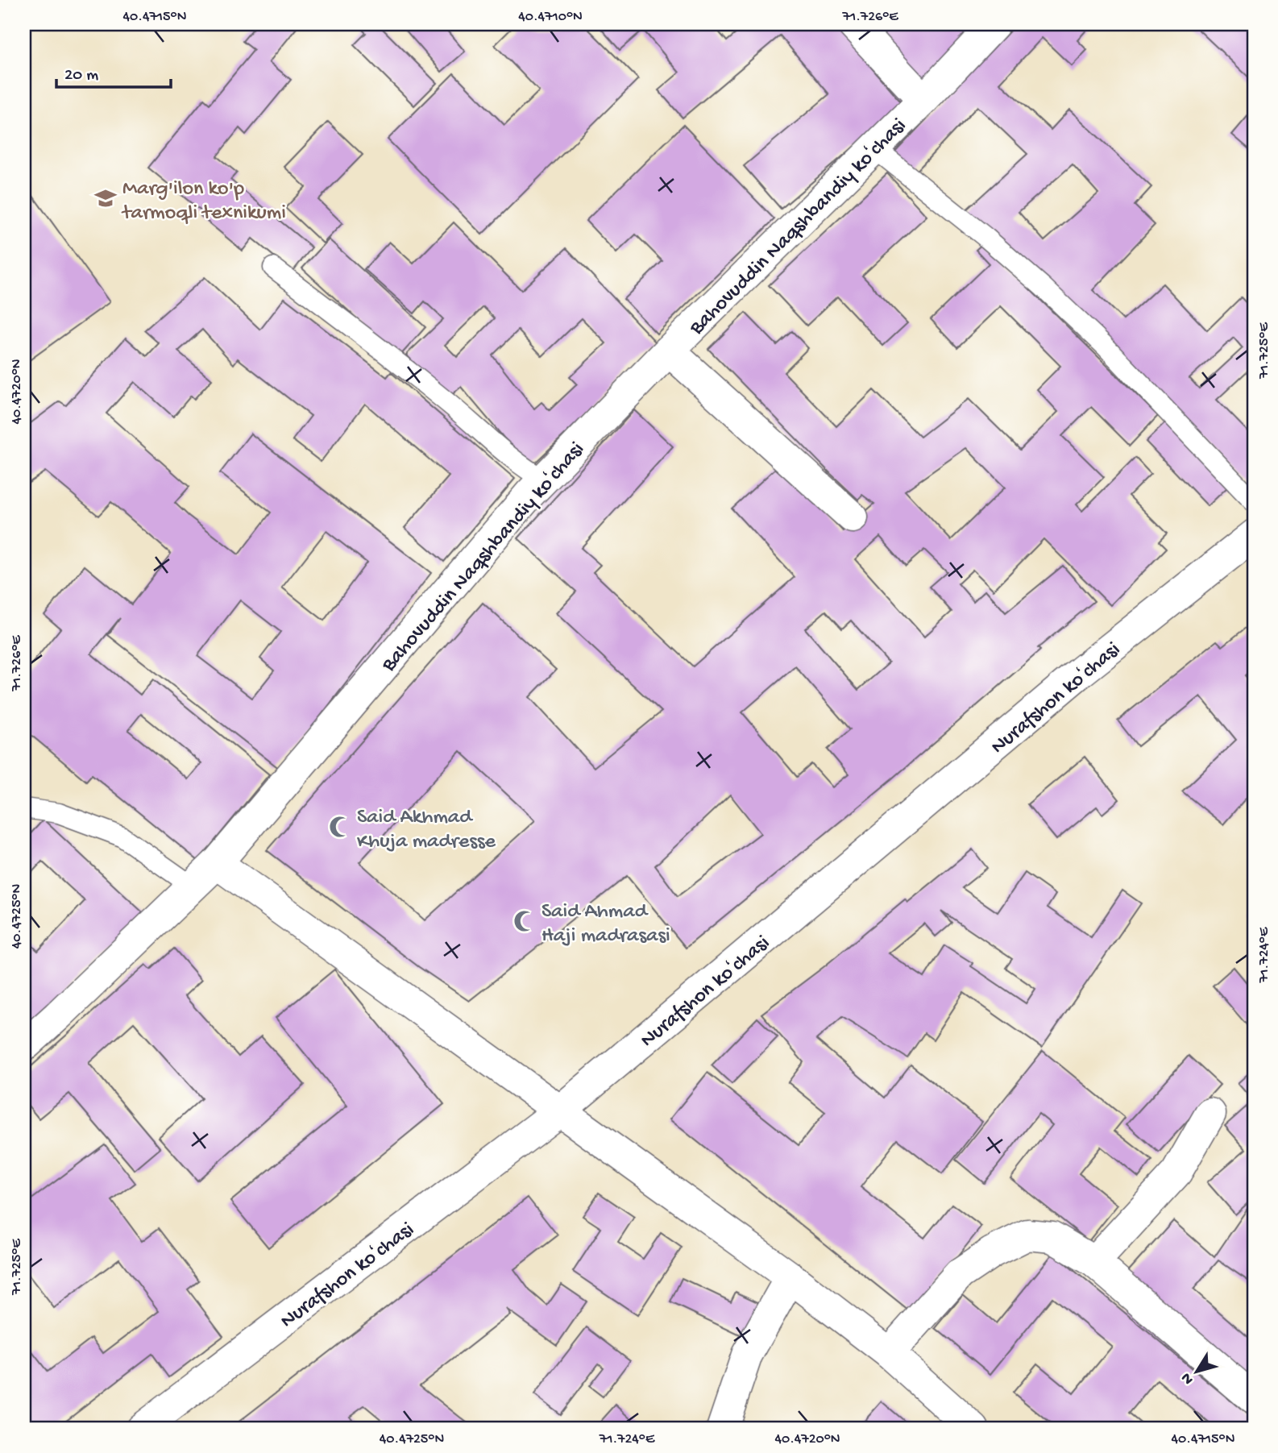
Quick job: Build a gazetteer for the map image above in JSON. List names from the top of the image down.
{
  "streets": {
    "street": ["Bahovuddin Naqshbandiy koʻchasi", "Nurafshon koʻchasi"]
  },
  "places": {
    "school or university": ["Marg'ilon ko'p tarmoqli texnikumi"],
    "mosque": ["Said Akhmad Khuja madresse", "Said Ahmad Haji madrasasi"]
  },
  "scale_bar": "20 m",
  "north": "bottom left",
  "coordinates": [
    "40.4715°N",
    "40.4710°N",
    "71.726°E",
    "71.725°E",
    "40.4720°N",
    "40.4725°N",
    "71.724°E"
  ]
}
